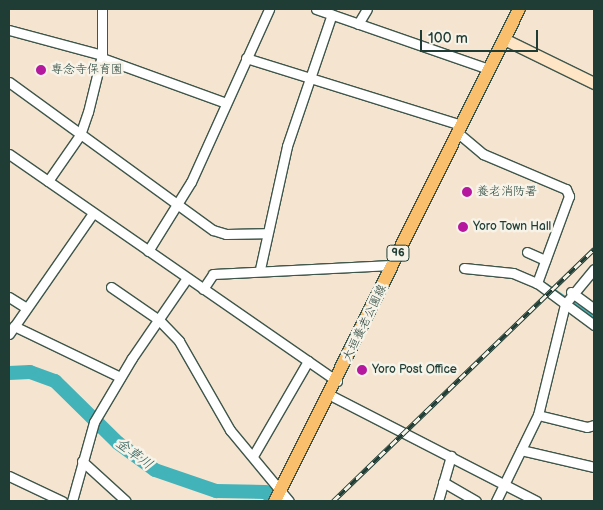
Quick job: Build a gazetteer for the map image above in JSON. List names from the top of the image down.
{
  "streets": {
    "main road": ["96", "大垣養老公園線"]
  },
  "water": ["金草川"],
  "places": [
    "専念寺保育園",
    "養老消防署",
    "Yoro Town Hall",
    "Yoro Post Office"
  ],
  "scale_bar": "100 m"
}
